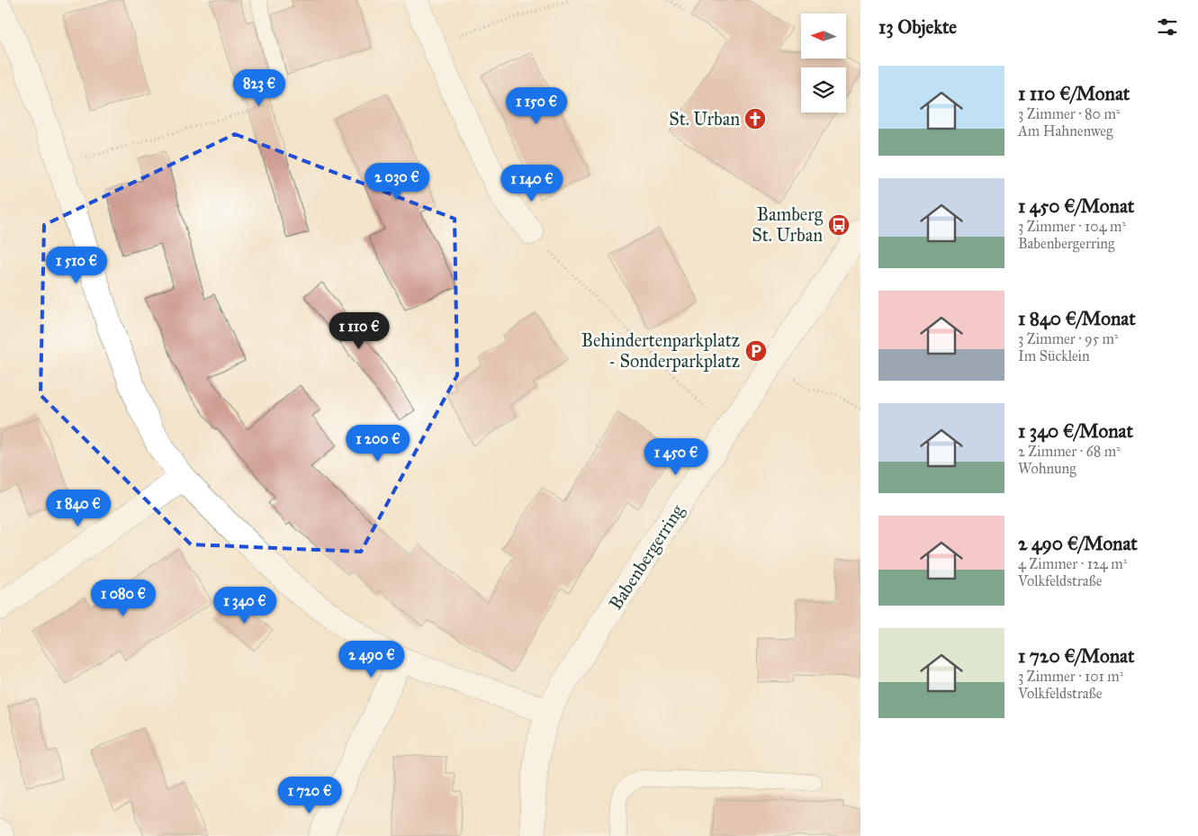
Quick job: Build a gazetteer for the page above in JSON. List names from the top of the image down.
{
  "streets": {
    "street": ["Babenbergerring"]
  },
  "places": {
    "church": ["St. Urban"],
    "bus stop": ["Bamberg St. Urban"],
    "parking": ["Behindertenparkplatz - Sonderparkplatz"]
  },
  "north": "left",
  "page": {
    "heading": "13 Objekte",
    "list": [
      {
        "name": "1 110 €/Monat",
        "note": "3 Zimmer · 80 m² · Am Hahnenweg"
      },
      {
        "name": "1 450 €/Monat",
        "note": "3 Zimmer · 104 m² · Babenbergerring"
      },
      {
        "name": "1 840 €/Monat",
        "note": "3 Zimmer · 95 m² · Im Sücklein"
      },
      {
        "name": "1 340 €/Monat",
        "note": "2 Zimmer · 68 m² · Wohnung"
      },
      {
        "name": "2 490 €/Monat",
        "note": "4 Zimmer · 124 m² · Volkfeldstraße"
      },
      {
        "name": "1 720 €/Monat",
        "note": "3 Zimmer · 101 m² · Volkfeldstraße"
      }
    ],
    "price": [
      "823 €",
      "1 150 €",
      "2 030 €",
      "1 140 €",
      "1 510 €",
      "1 110 €",
      "1 200 €",
      "1 450 €",
      "1 840 €",
      "1 080 €",
      "1 340 €",
      "2 490 €",
      "1 720 €"
    ]
  }
}
